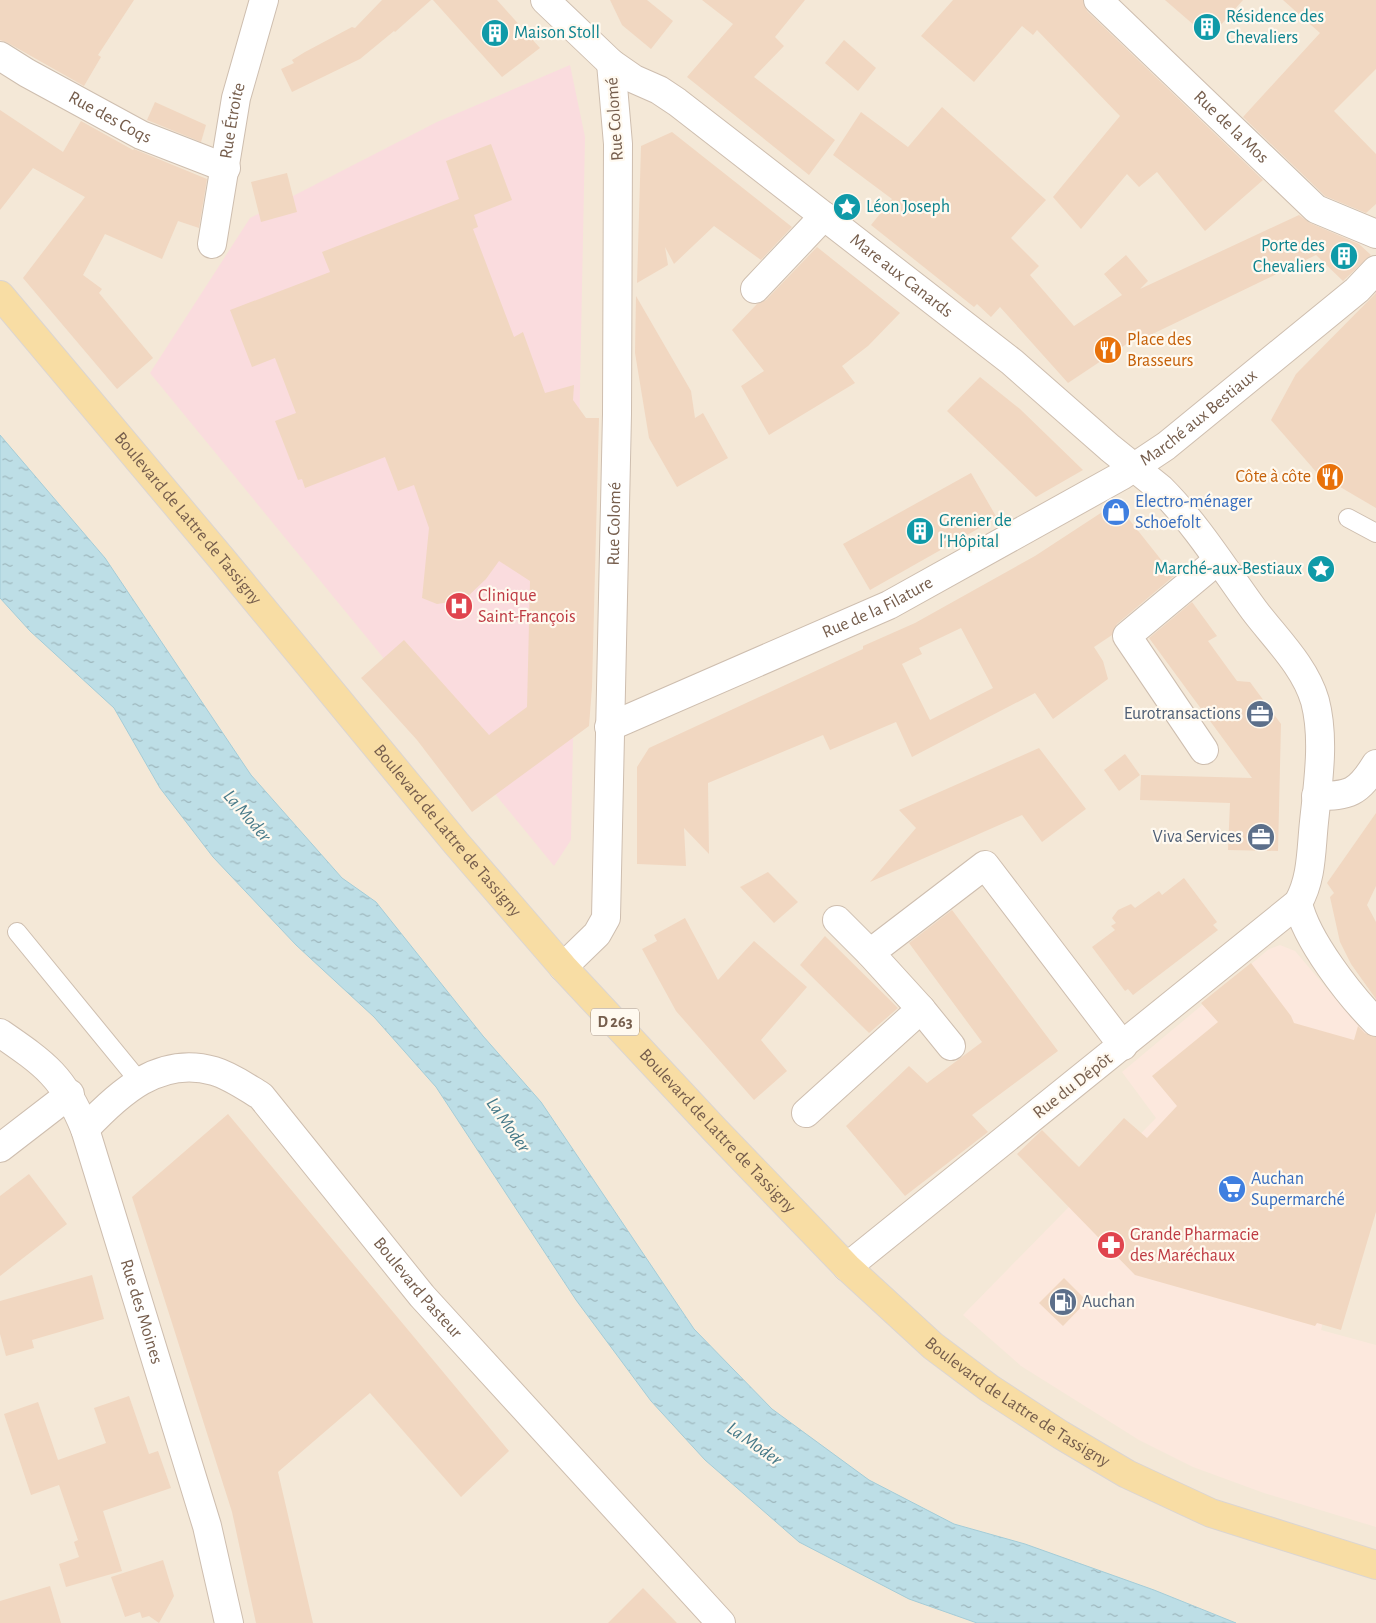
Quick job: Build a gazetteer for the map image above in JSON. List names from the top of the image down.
{
  "streets": {
    "main road": ["Boulevard de Lattre de Tassigny", "D 263"],
    "street": [
      "Rue des Coqs",
      "Rue Colomé",
      "Rue Étroite",
      "Rue de la Mos",
      "Mare aux Canards",
      "Marché aux Bestiaux",
      "Rue de la Filature",
      "Rue du Dépôt",
      "Boulevard Pasteur",
      "Rue des Moines"
    ]
  },
  "crossings": [
    ["Rue des Coqs", "Rue Étroite"],
    ["Rue Colomé", "Mare aux Canards"],
    ["Rue Colomé", "Boulevard de Lattre de Tassigny"],
    ["Rue Colomé", "Rue de la Filature"],
    ["Mare aux Canards", "Marché aux Bestiaux"],
    ["Mare aux Canards", "Rue de la Filature"],
    ["Marché aux Bestiaux", "Rue de la Filature"],
    ["Marché aux Bestiaux", "Rue du Dépôt"],
    ["Boulevard de Lattre de Tassigny", "Rue du Dépôt"],
    ["Boulevard Pasteur", "Rue des Moines"]
  ],
  "water": ["La Moder"],
  "places": {
    "building": [
      "Résidence des Chevaliers",
      "Maison Stoll",
      "Porte des Chevaliers",
      "Grenier de l'Hôpital"
    ],
    "place": ["Léon Joseph", "Marché-aux-Bestiaux"],
    "restaurant": ["Place des Brasseurs", "Côte à côte"],
    "shop": ["Electro-ménager Schoefolt"],
    "hospital": ["Clinique Saint-François"],
    "office": ["Eurotransactions", "Viva Services"],
    "supermarket": ["Auchan Supermarché"],
    "pharmacy": ["Grande Pharmacie des Maréchaux"],
    "fuel station": ["Auchan"]
  }
}
